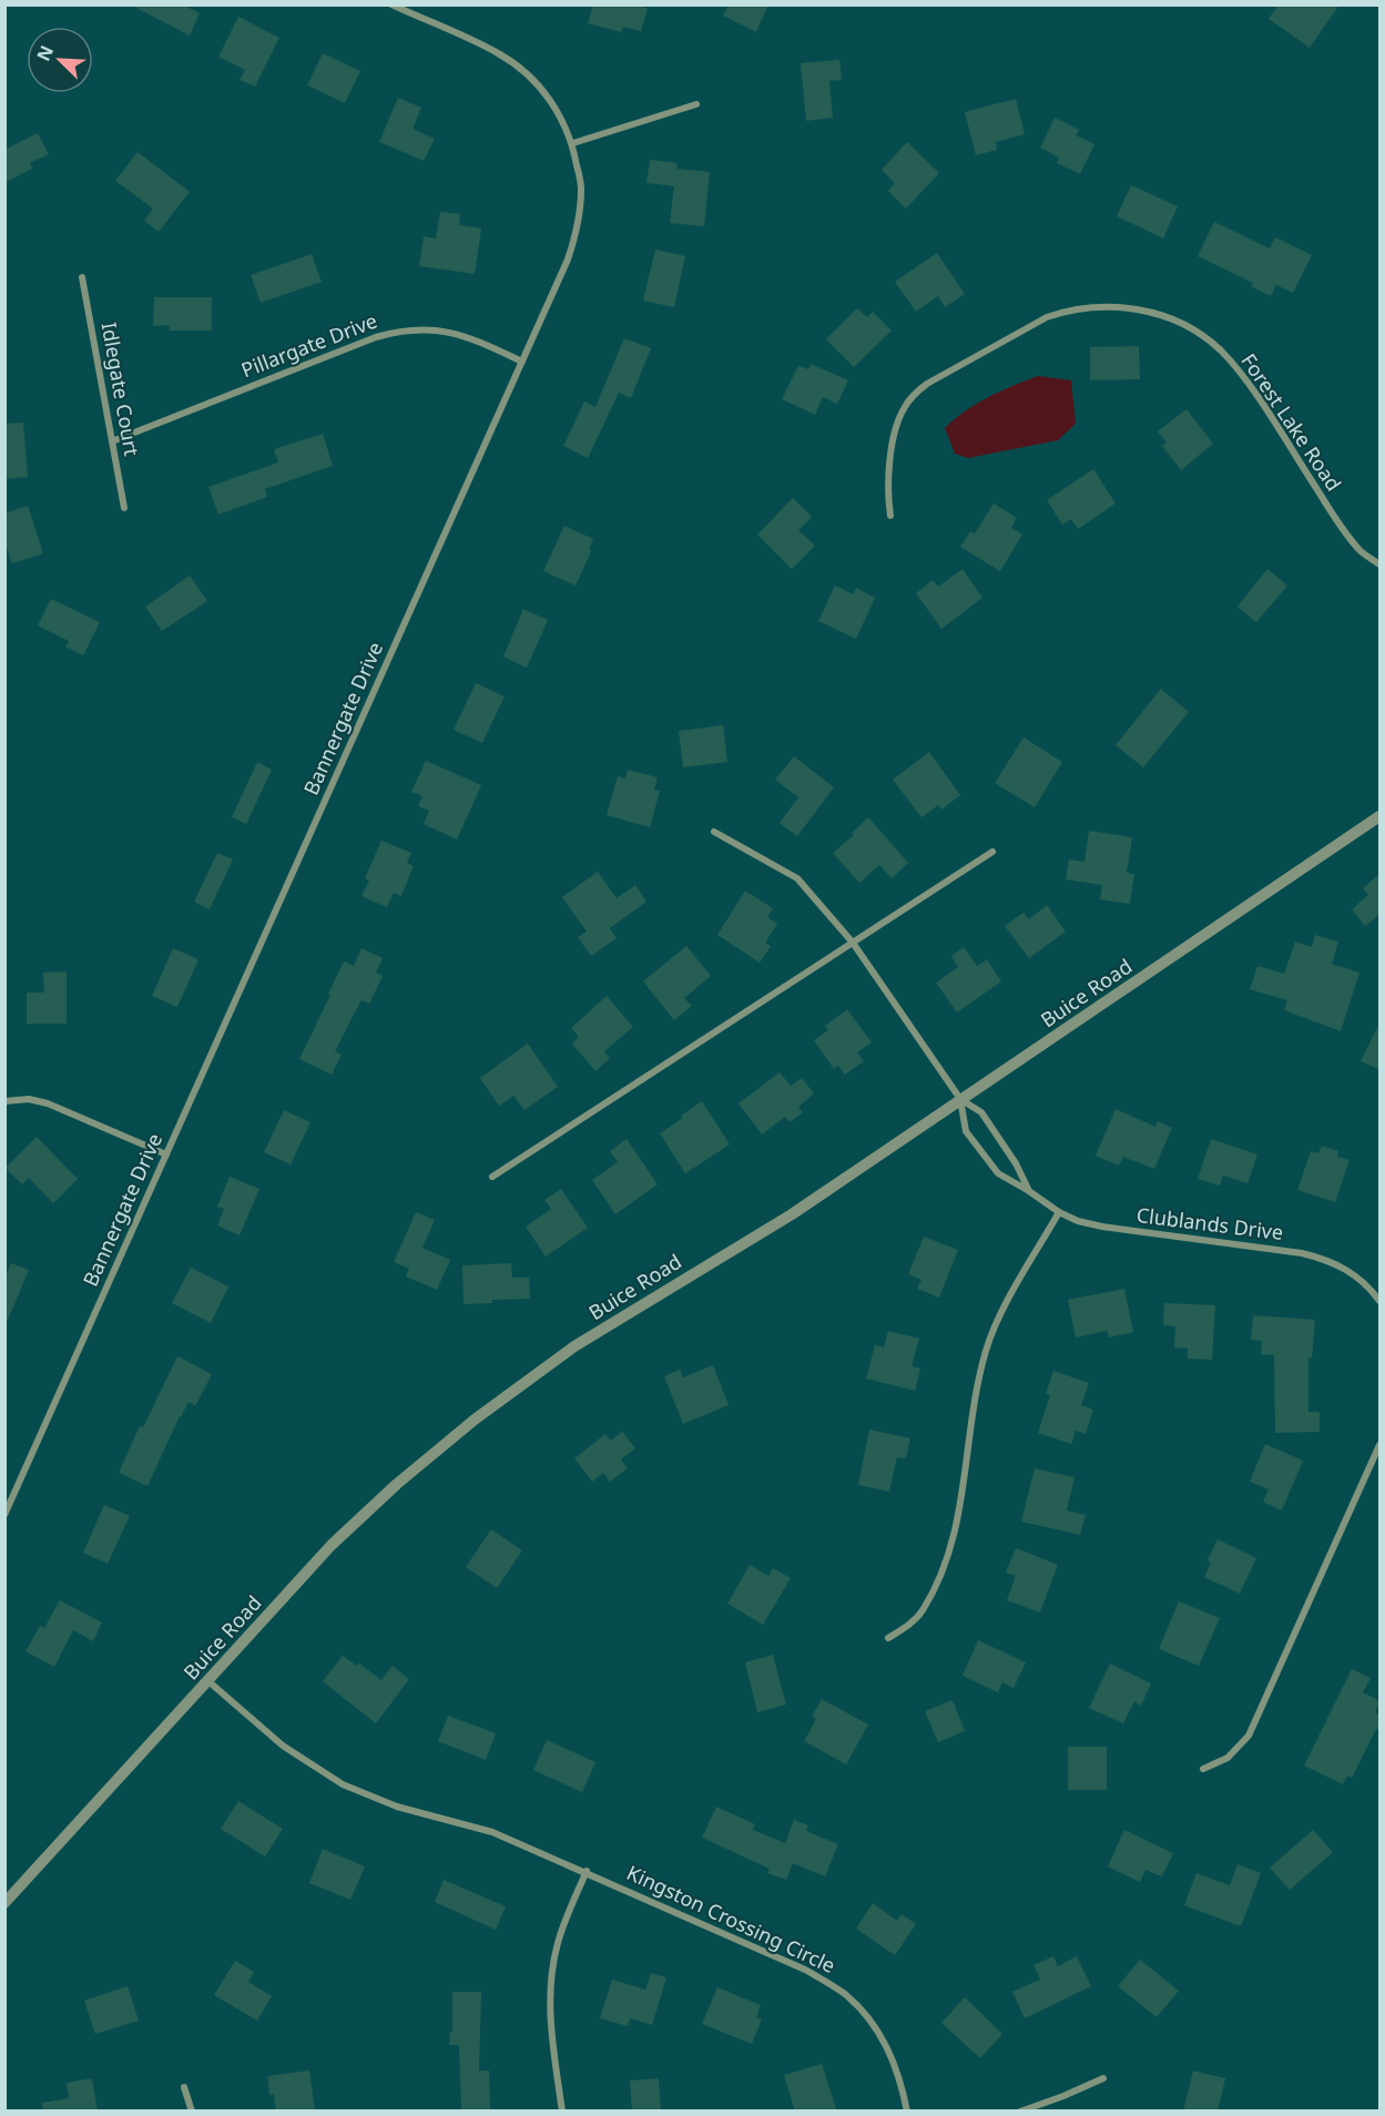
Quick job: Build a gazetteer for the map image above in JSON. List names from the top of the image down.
{
  "streets": {
    "street": [
      "Pillargate Drive",
      "Idlegate Court",
      "Forest Lake Road",
      "Bannergate Drive",
      "Buice Road",
      "Clublands Drive",
      "Kingston Crossing Circle"
    ]
  },
  "crossings": [
    ["Pillargate Drive", "Idlegate Court"],
    ["Pillargate Drive", "Bannergate Drive"],
    ["Buice Road", "Clublands Drive"],
    ["Buice Road", "Kingston Crossing Circle"]
  ],
  "north": "top left"
}
